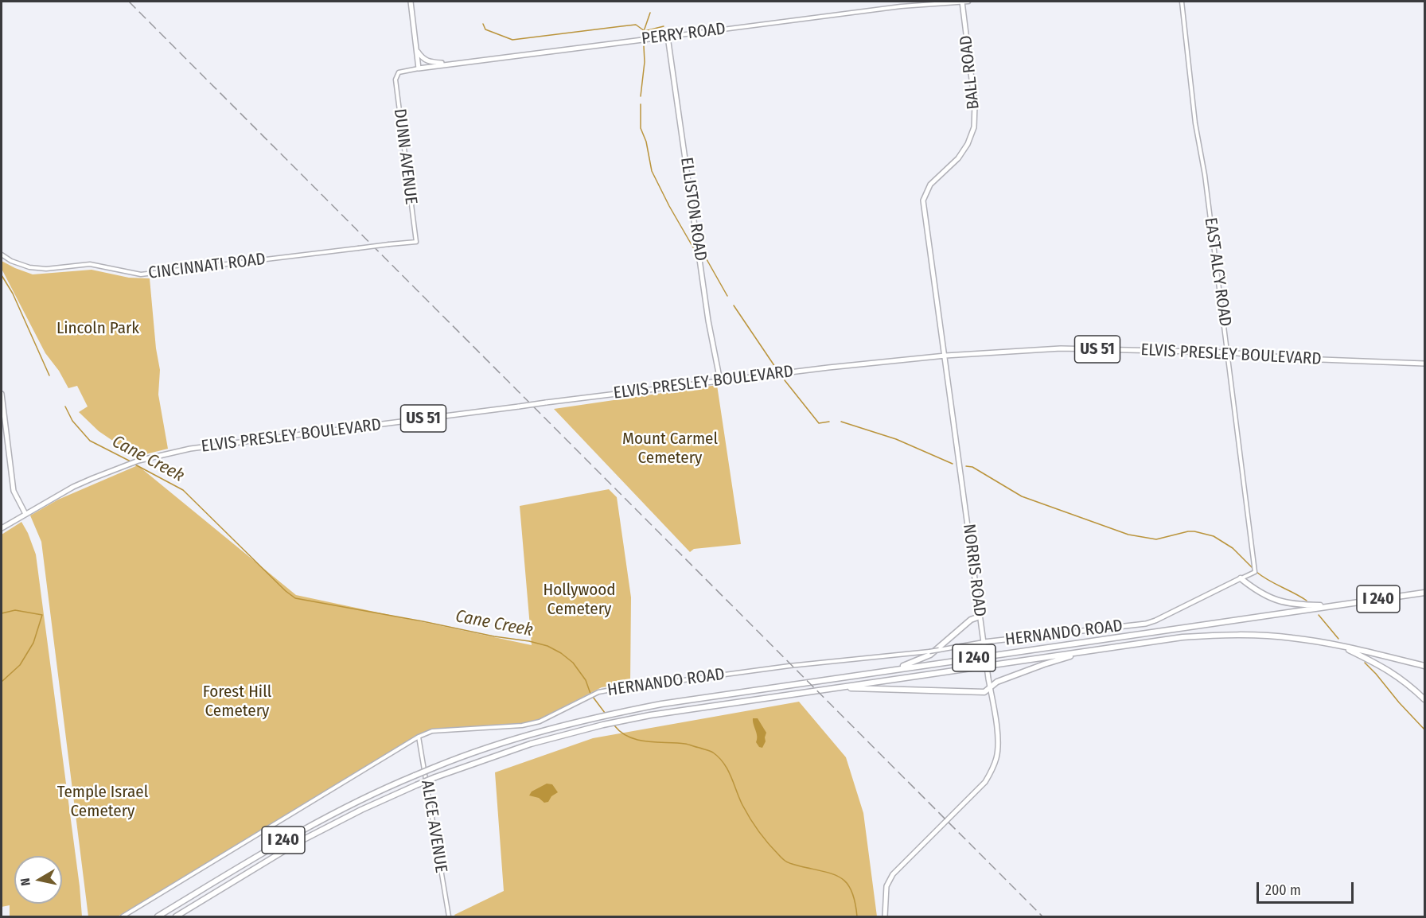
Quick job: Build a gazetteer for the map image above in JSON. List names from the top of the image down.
{
  "streets": {
    "highway": ["I 240"],
    "main road": [
      "PERRY ROAD",
      "BALL ROAD",
      "ELLISTON ROAD",
      "US 51",
      "ELVIS PRESLEY BOULEVARD",
      "NORRIS ROAD",
      "HERNANDO ROAD"
    ],
    "street": [
      "DUNN AVENUE",
      "CINCINNATI ROAD",
      "EAST ALCY ROAD",
      "ALICE AVENUE"
    ]
  },
  "crossings": [
    ["PERRY ROAD", "BALL ROAD"],
    ["PERRY ROAD", "DUNN AVENUE"],
    ["PERRY ROAD", "ELLISTON ROAD"],
    ["BALL ROAD", "NORRIS ROAD"],
    ["DUNN AVENUE", "CINCINNATI ROAD"],
    ["ELLISTON ROAD", "ELVIS PRESLEY BOULEVARD"],
    ["EAST ALCY ROAD", "ELVIS PRESLEY BOULEVARD"],
    ["EAST ALCY ROAD", "HERNANDO ROAD"],
    ["ELVIS PRESLEY BOULEVARD", "NORRIS ROAD"],
    ["NORRIS ROAD", "HERNANDO ROAD"],
    ["HERNANDO ROAD", "ALICE AVENUE"]
  ],
  "water": ["Cane Creek"],
  "parks": [
    "Lincoln Park",
    "Mount Carmel Cemetery",
    "Hollywood Cemetery",
    "Forest Hill Cemetery",
    "Temple Israel Cemetery"
  ],
  "scale_bar": "200 m",
  "north": "left"
}
